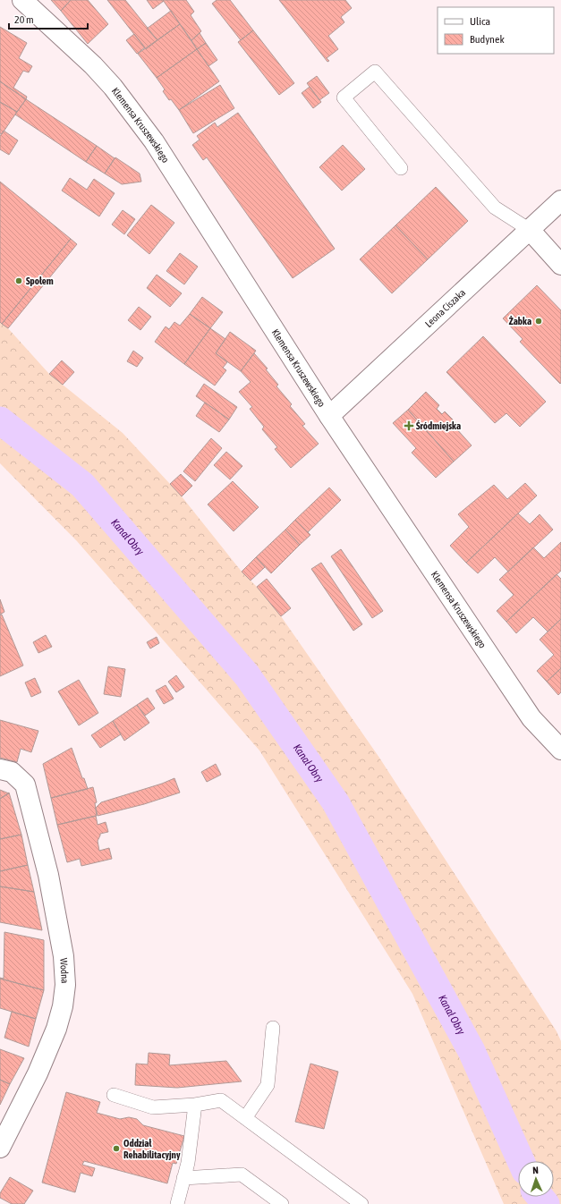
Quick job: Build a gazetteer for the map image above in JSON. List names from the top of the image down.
{
  "streets": {
    "street": ["Klemensa Kruszewskiego", "Leona Ciszaka", "Wodna"]
  },
  "crossings": [
    ["Klemensa Kruszewskiego", "Leona Ciszaka"]
  ],
  "water": ["Kanał Obry"],
  "places": {
    "other": ["Społem", "Żabka", "Oddział Rehabilitacyjny"],
    "health": ["Śródmiejska"]
  },
  "legend": ["Ulica", "Budynek"],
  "scale_bar": "20 m",
  "north": "top"
}
